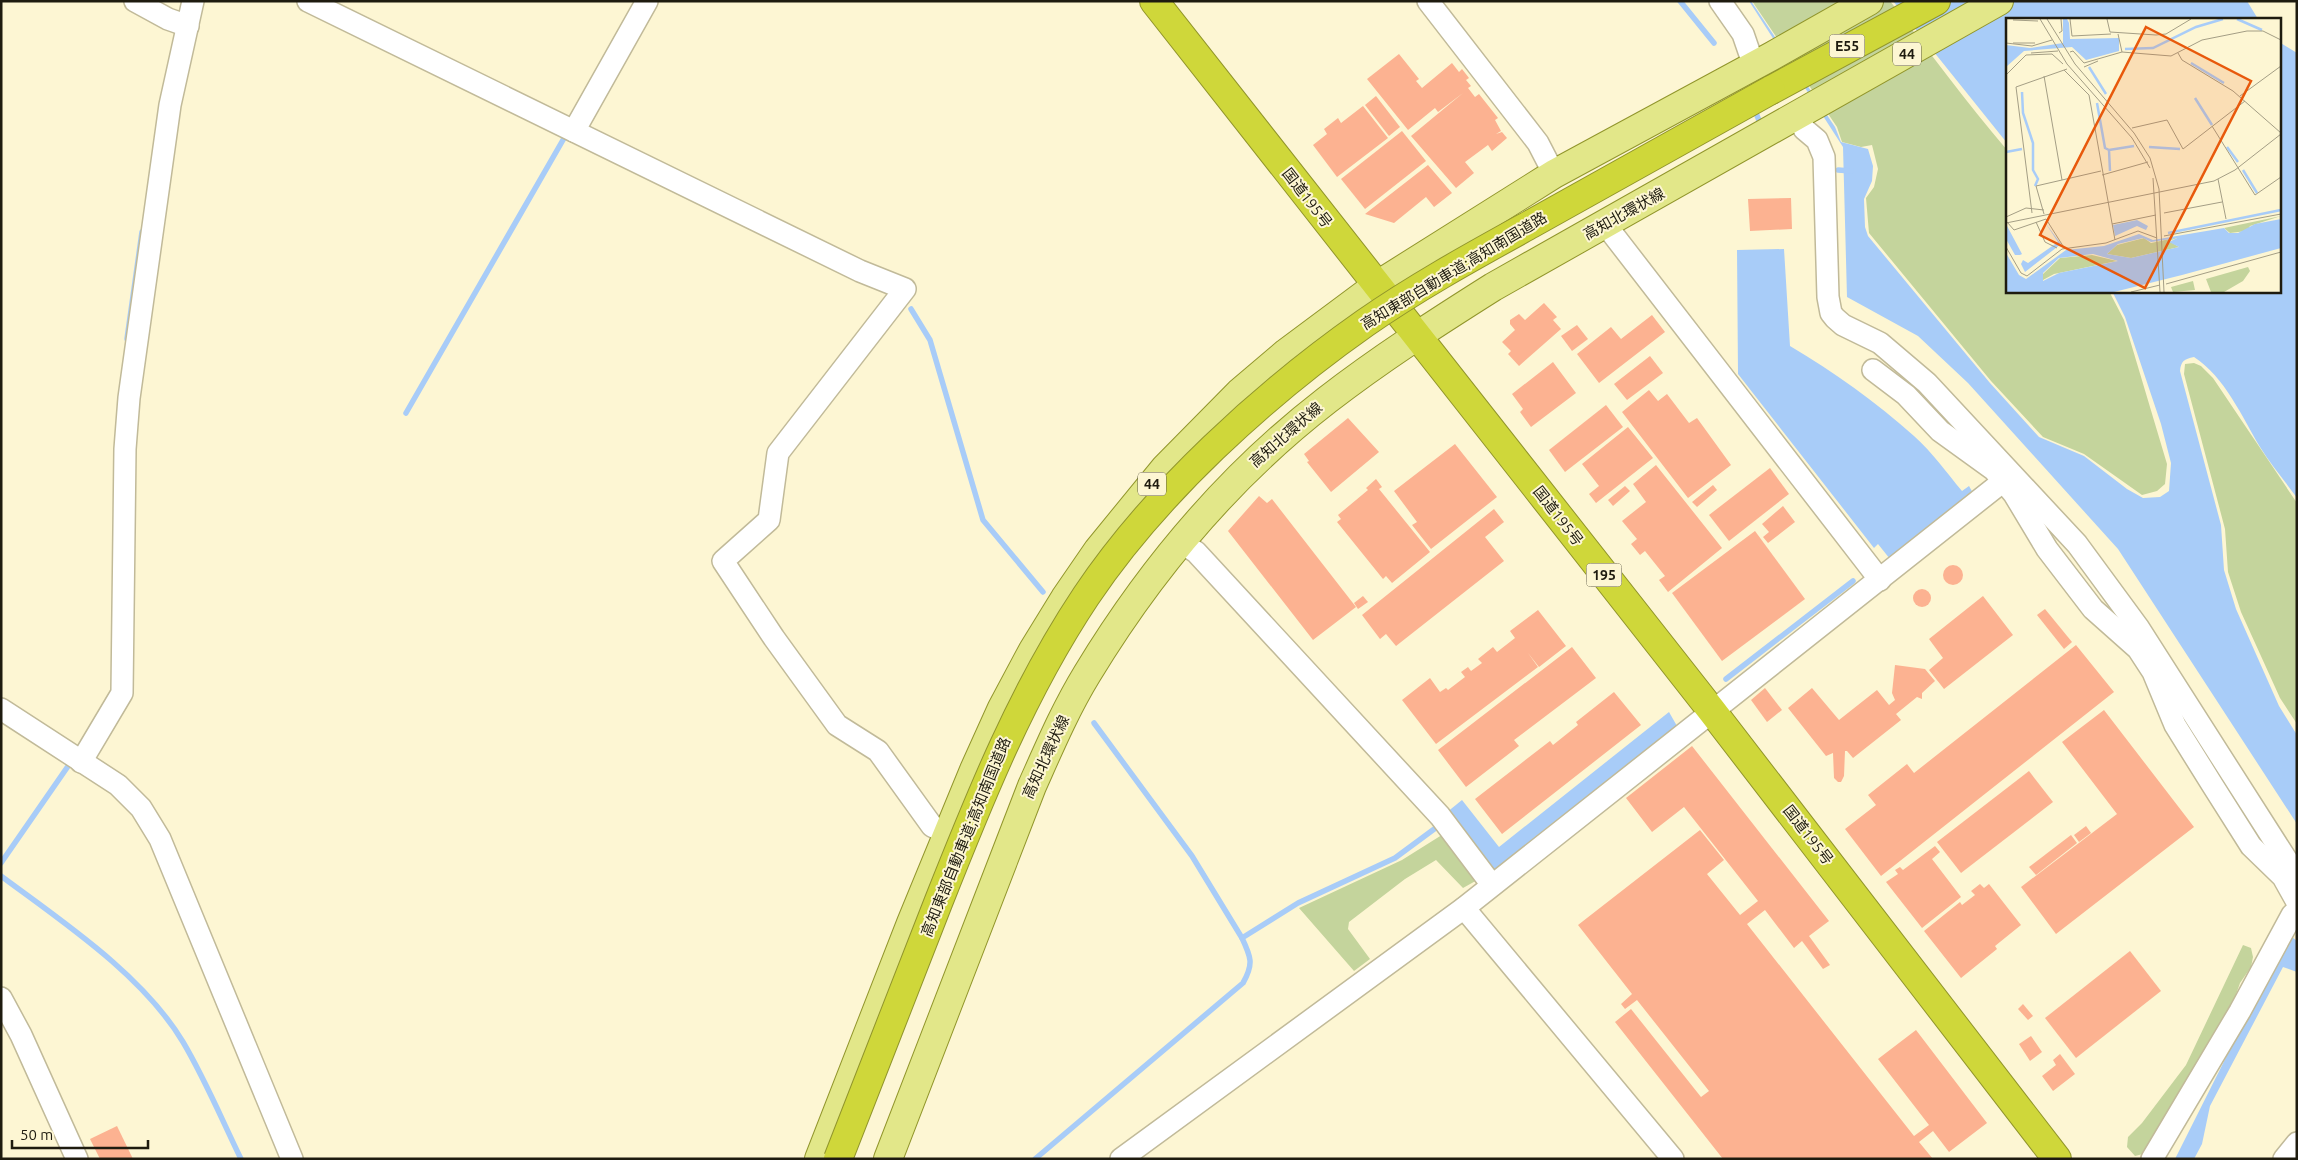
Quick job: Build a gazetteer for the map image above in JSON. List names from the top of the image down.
{
  "streets": {
    "highway": [
      "E55",
      "国道195号",
      "高知東部自動車道;高知南国道路",
      "195"
    ],
    "main road": ["44", "高知北環状線"]
  },
  "crossings": [
    ["44", "国道195号"],
    ["国道195号", "高知北環状線"]
  ],
  "scale_bar": "50 m"
}
